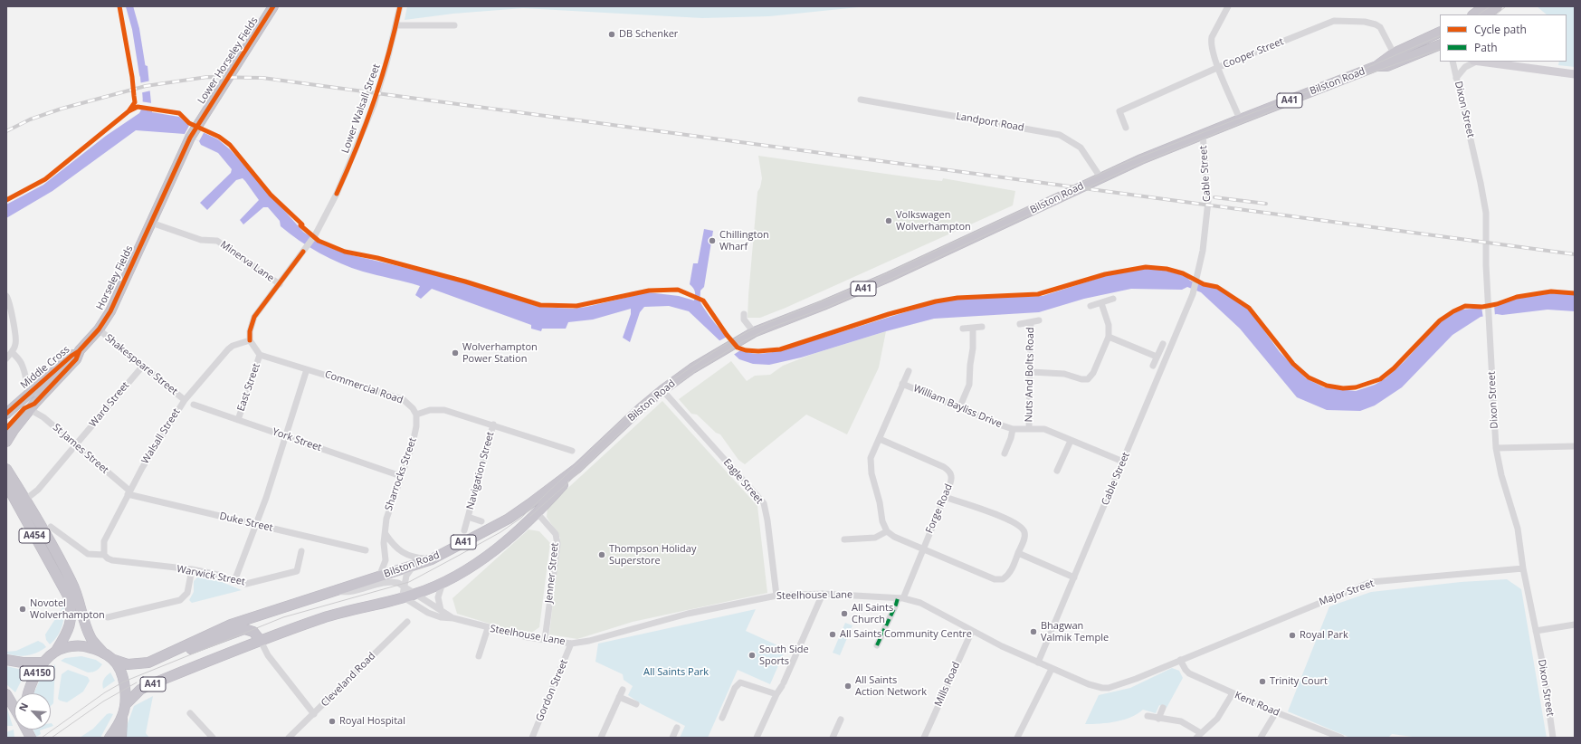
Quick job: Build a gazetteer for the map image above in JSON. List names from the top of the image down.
{
  "streets": {
    "highway": [
      "Lower Horseley Fields",
      "Bilston Road",
      "A41",
      "Horseley Fields",
      "Middle Cross",
      "A454",
      "A4150"
    ],
    "street": [
      "Cooper Street",
      "Lower Walsall Street",
      "Dixon Street",
      "Landport Road",
      "Cable Street",
      "Minerva Lane",
      "Shakespeare Street",
      "Nuts And Bolts Road",
      "East Street",
      "Commercial Road",
      "Ward Street",
      "William Bayliss Drive",
      "Walsall Street",
      "York Street",
      "St James Street",
      "Navigation Street",
      "Sharrocks Street",
      "Eagle Street",
      "Forge Road",
      "Duke Street",
      "Jenner Street",
      "Warwick Street",
      "Major Street",
      "Steelhouse Lane",
      "Cleveland Road",
      "Mills Road",
      "Gordon Street",
      "Kent Road"
    ]
  },
  "crossings": [
    ["Cooper Street", "Bilston Road"],
    ["Lower Horseley Fields", "Horseley Fields"],
    ["Bilston Road", "A41"],
    ["Bilston Road", "Landport Road"],
    ["Bilston Road", "Cable Street"],
    ["Bilston Road", "Sharrocks Street"],
    ["Bilston Road", "Eagle Street"],
    ["Bilston Road", "Steelhouse Lane"],
    ["Bilston Road", "A4150"],
    ["A41", "Jenner Street"],
    ["A41", "Steelhouse Lane"],
    ["A41", "A4150"],
    ["Lower Walsall Street", "Minerva Lane"],
    ["Lower Walsall Street", "Walsall Street"],
    ["Dixon Street", "Major Street"],
    ["Cable Street", "William Bayliss Drive"],
    ["Cable Street", "Steelhouse Lane"],
    ["Minerva Lane", "Horseley Fields"],
    ["Horseley Fields", "Shakespeare Street"],
    ["Horseley Fields", "Middle Cross"],
    ["Horseley Fields", "St James Street"],
    ["Shakespeare Street", "Ward Street"],
    ["Shakespeare Street", "Walsall Street"],
    ["Middle Cross", "St James Street"],
    ["Nuts And Bolts Road", "William Bayliss Drive"],
    ["East Street", "Commercial Road"],
    ["East Street", "York Street"],
    ["Commercial Road", "Sharrocks Street"],
    ["Ward Street", "St James Street"],
    ["Ward Street", "A454"],
    ["William Bayliss Drive", "Forge Road"],
    ["Walsall Street", "St James Street"],
    ["Walsall Street", "Duke Street"],
    ["Walsall Street", "Warwick Street"],
    ["York Street", "Sharrocks Street"],
    ["St James Street", "Duke Street"],
    ["Eagle Street", "Steelhouse Lane"],
    ["Forge Road", "Steelhouse Lane"],
    ["A454", "A4150"],
    ["Jenner Street", "Steelhouse Lane"],
    ["Major Street", "Steelhouse Lane"],
    ["Major Street", "Kent Road"],
    ["Steelhouse Lane", "Mills Road"],
    ["Steelhouse Lane", "Gordon Street"],
    ["Steelhouse Lane", "Kent Road"]
  ],
  "parks": ["All Saints Park"],
  "places": [
    "DB Schenker",
    "Volkswagen Wolverhampton",
    "Chillington Wharf",
    "Wolverhampton Power Station",
    "Thompson Holiday Superstore",
    "Novotel Wolverhampton",
    "All Saints Church",
    "Bhagwan Valmik Temple",
    "All Saints Community Centre",
    "Royal Park",
    "South Side Sports",
    "Trinity Court",
    "All Saints Action Network",
    "Royal Hospital"
  ],
  "legend": ["Cycle path", "Path"],
  "north": "top left"
}
